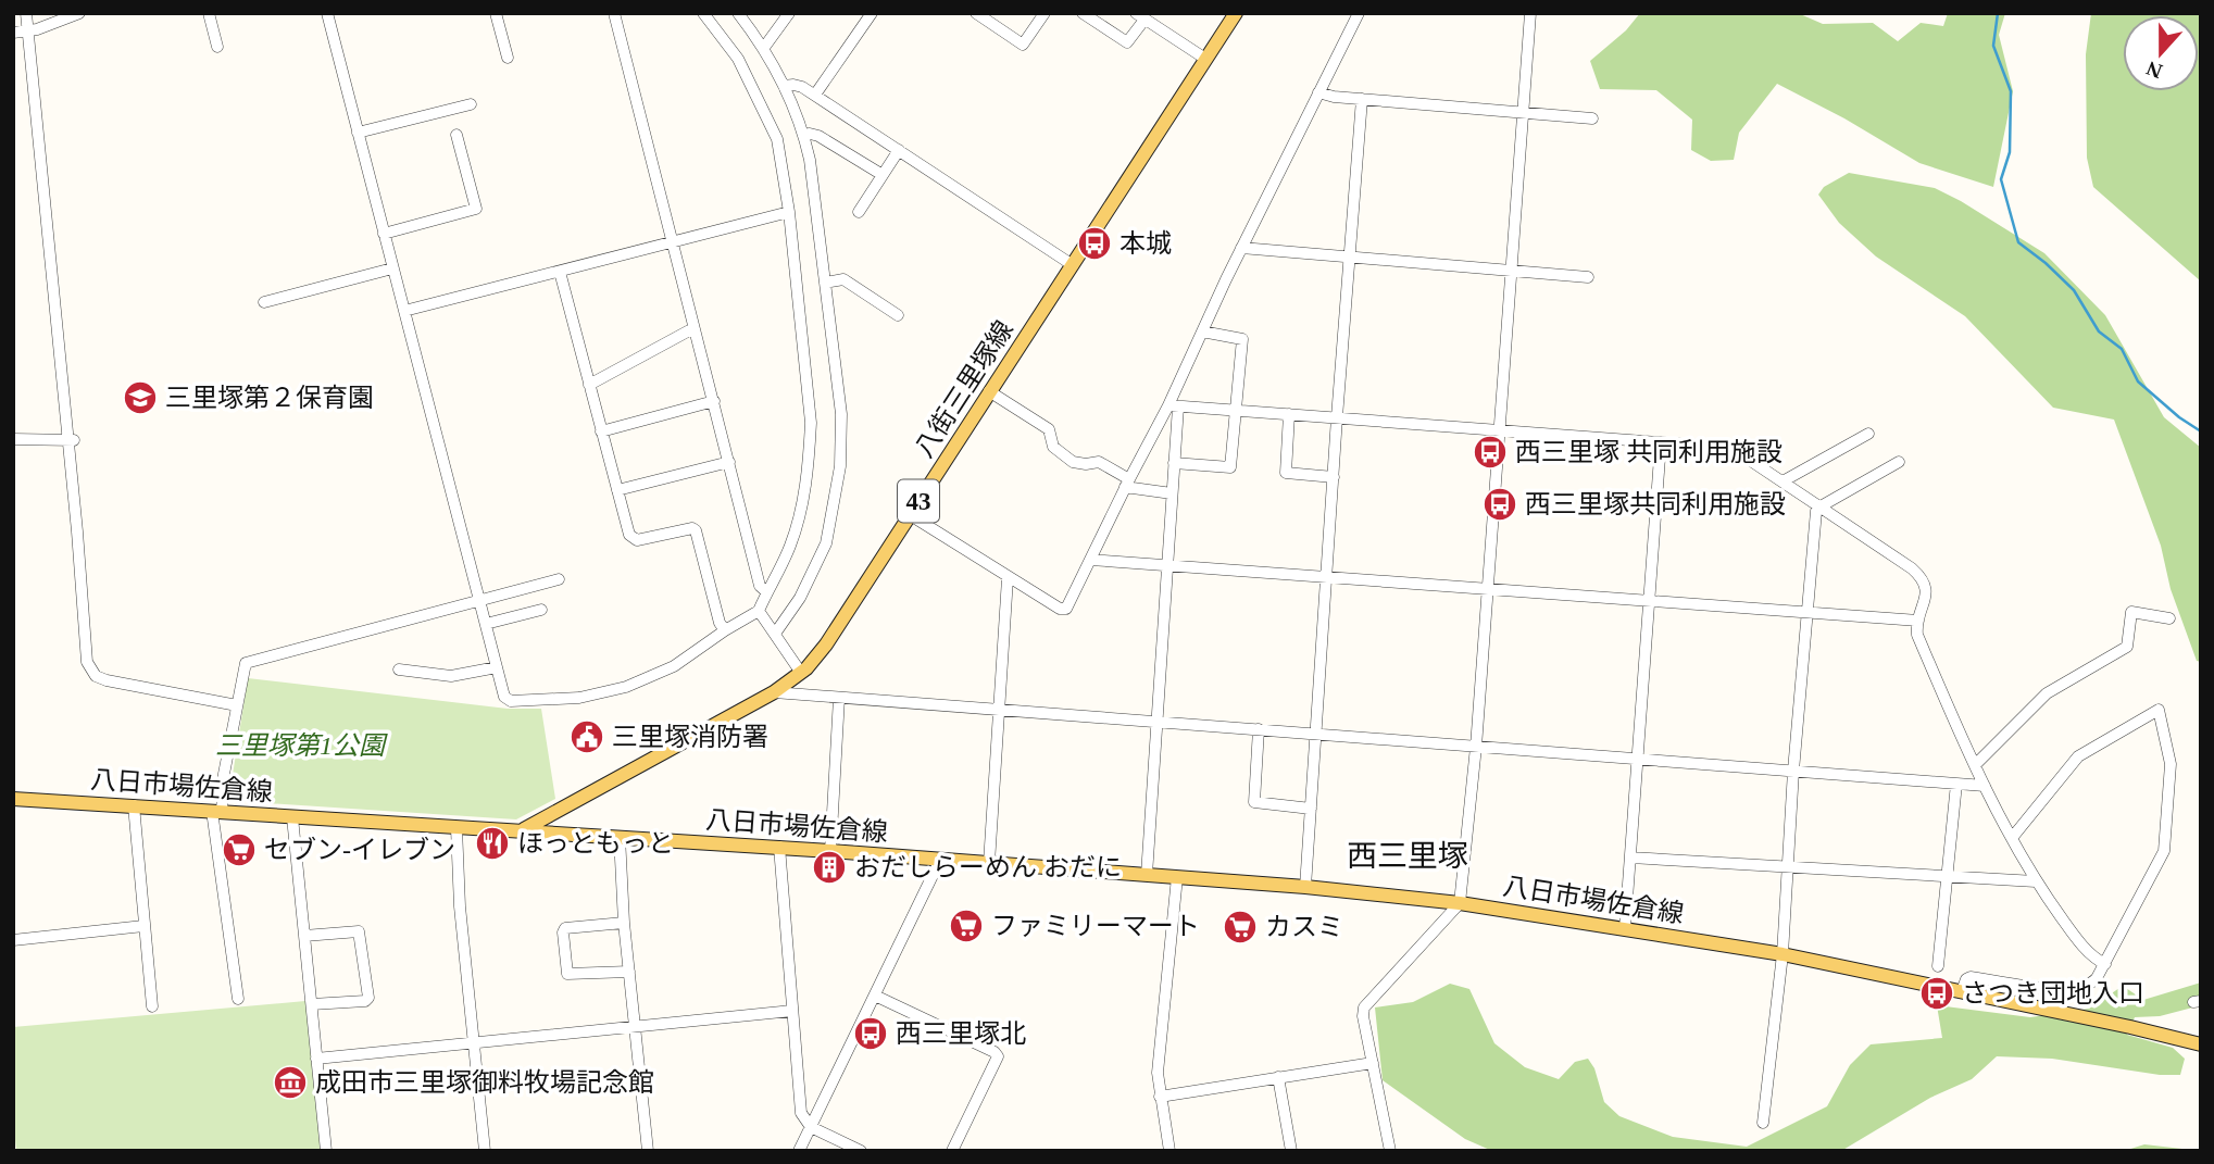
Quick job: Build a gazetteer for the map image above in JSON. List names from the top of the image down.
{
  "streets": {
    "main road": ["八街三里塚線", "43", "八日市場佐倉線"]
  },
  "crossings": [
    ["八街三里塚線", "八日市場佐倉線"]
  ],
  "districts": ["西三里塚"],
  "parks": ["三里塚第1公園"],
  "places": {
    "bus stop": [
      "本城",
      "西三里塚 共同利用施設",
      "西三里塚共同利用施設",
      "さつき団地入口",
      "西三里塚北"
    ],
    "school or university": ["三里塚第２保育園"],
    "public building": ["三里塚消防署"],
    "restaurant": ["ほっともっと"],
    "supermarket": ["セブン-イレブン", "ファミリーマート", "カスミ"],
    "building": ["おだしらーめん おだに"],
    "museum": ["成田市三里塚御料牧場記念館"]
  },
  "north": "bottom"
}
